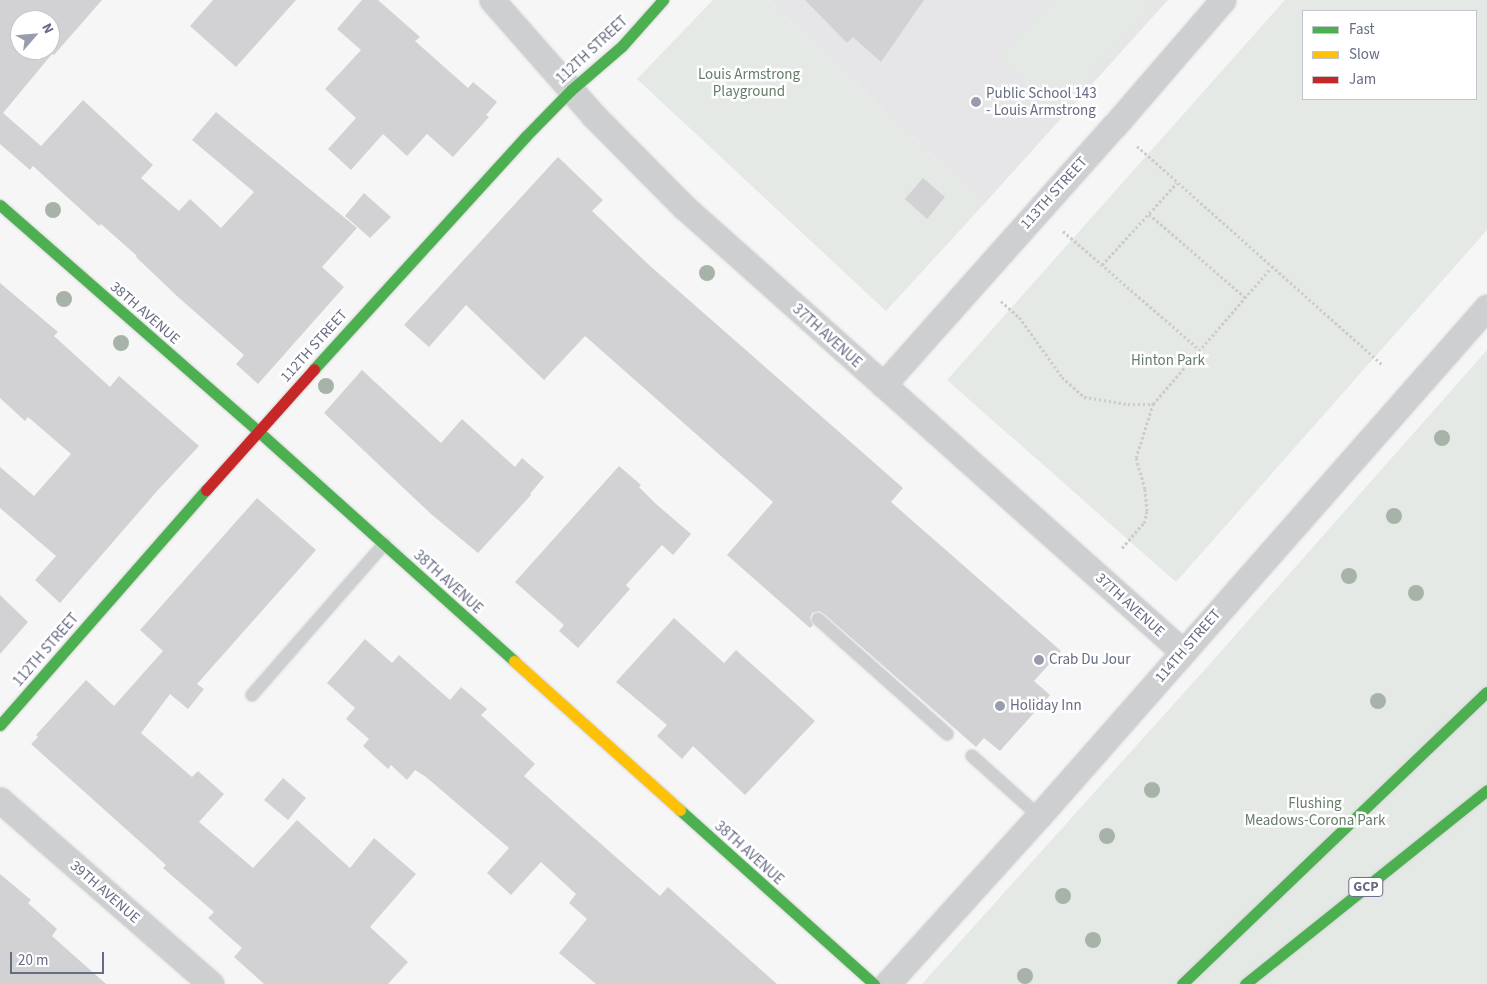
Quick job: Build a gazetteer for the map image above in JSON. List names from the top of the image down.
{
  "streets": {
    "main road": ["112TH STREET", "38TH AVENUE", "GCP"],
    "street": [
      "113TH STREET",
      "37TH AVENUE",
      "114TH STREET",
      "39TH AVENUE"
    ]
  },
  "crossings": [
    ["112TH STREET", "38TH AVENUE"],
    ["112TH STREET", "37TH AVENUE"],
    ["113TH STREET", "37TH AVENUE"],
    ["37TH AVENUE", "114TH STREET"]
  ],
  "parks": ["Louis Armstrong Playground", "Hinton Park", "Flushing Meadows-Corona Park"],
  "places": ["Public School 143 - Louis Armstrong", "Crab Du Jour", "Holiday Inn"],
  "legend": ["Fast", "Slow", "Jam"],
  "scale_bar": "20 m",
  "north": "top right"
}
